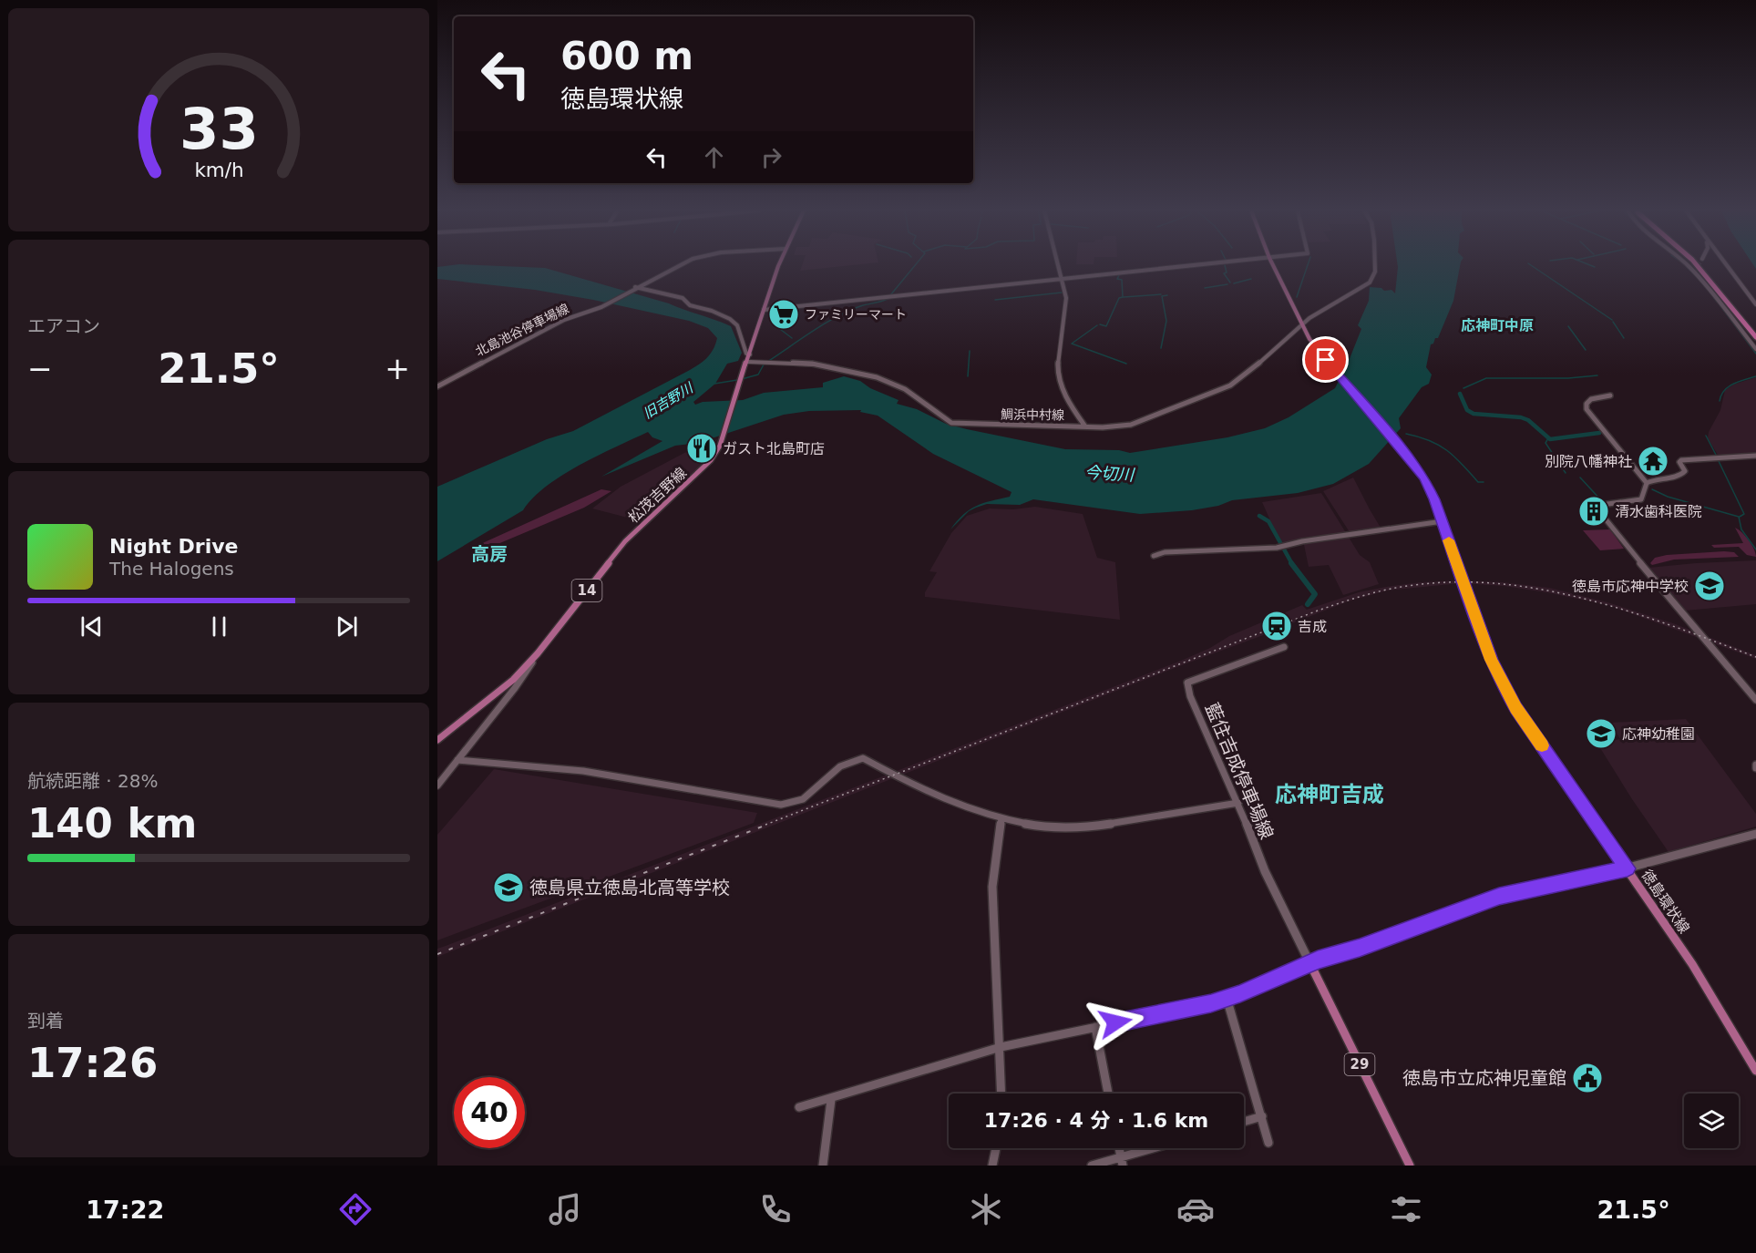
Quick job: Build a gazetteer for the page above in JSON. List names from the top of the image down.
{
  "streets": {
    "main road": [
      "松茂吉野線",
      "14",
      "徳島環状線",
      "29"
    ],
    "street": ["北島池谷停車場線", "鯛浜中村線", "藍住吉成停車場線"]
  },
  "crossings": [
    ["鯛浜中村線", "松茂吉野線"],
    ["鯛浜中村線", "徳島環状線"],
    ["藍住吉成停車場線", "29"]
  ],
  "districts": ["応神町中原", "高房", "応神町吉成"],
  "water": ["旧吉野川", "今切川"],
  "places": {
    "supermarket": ["ファミリーマート"],
    "restaurant": ["ガスト北島町店"],
    "temple": ["別院八幡神社"],
    "building": ["清水歯科医院"],
    "school or university": ["徳島市応神中学校", "応神幼稚園", "徳島県立徳島北高等学校"],
    "station": ["吉成"],
    "public building": ["徳島市立応神児童館"]
  },
  "page": {
    "turn": ["600 m", "徳島環状線"],
    "tile": [
      "エアコン",
      ["航続距離 · 28%", "140 km"],
      ["到着", "17:26"]
    ],
    "heat": ["−", "21.5°", "+"],
    "song": ["Night Drive", "The Halogens"],
    "limit": "40",
    "trip": "17:26 · 4 分 · 1.6 km",
    "tabs": ["17:22", "21.5°"],
    "gauge": ["33", "km/h"]
  }
}
